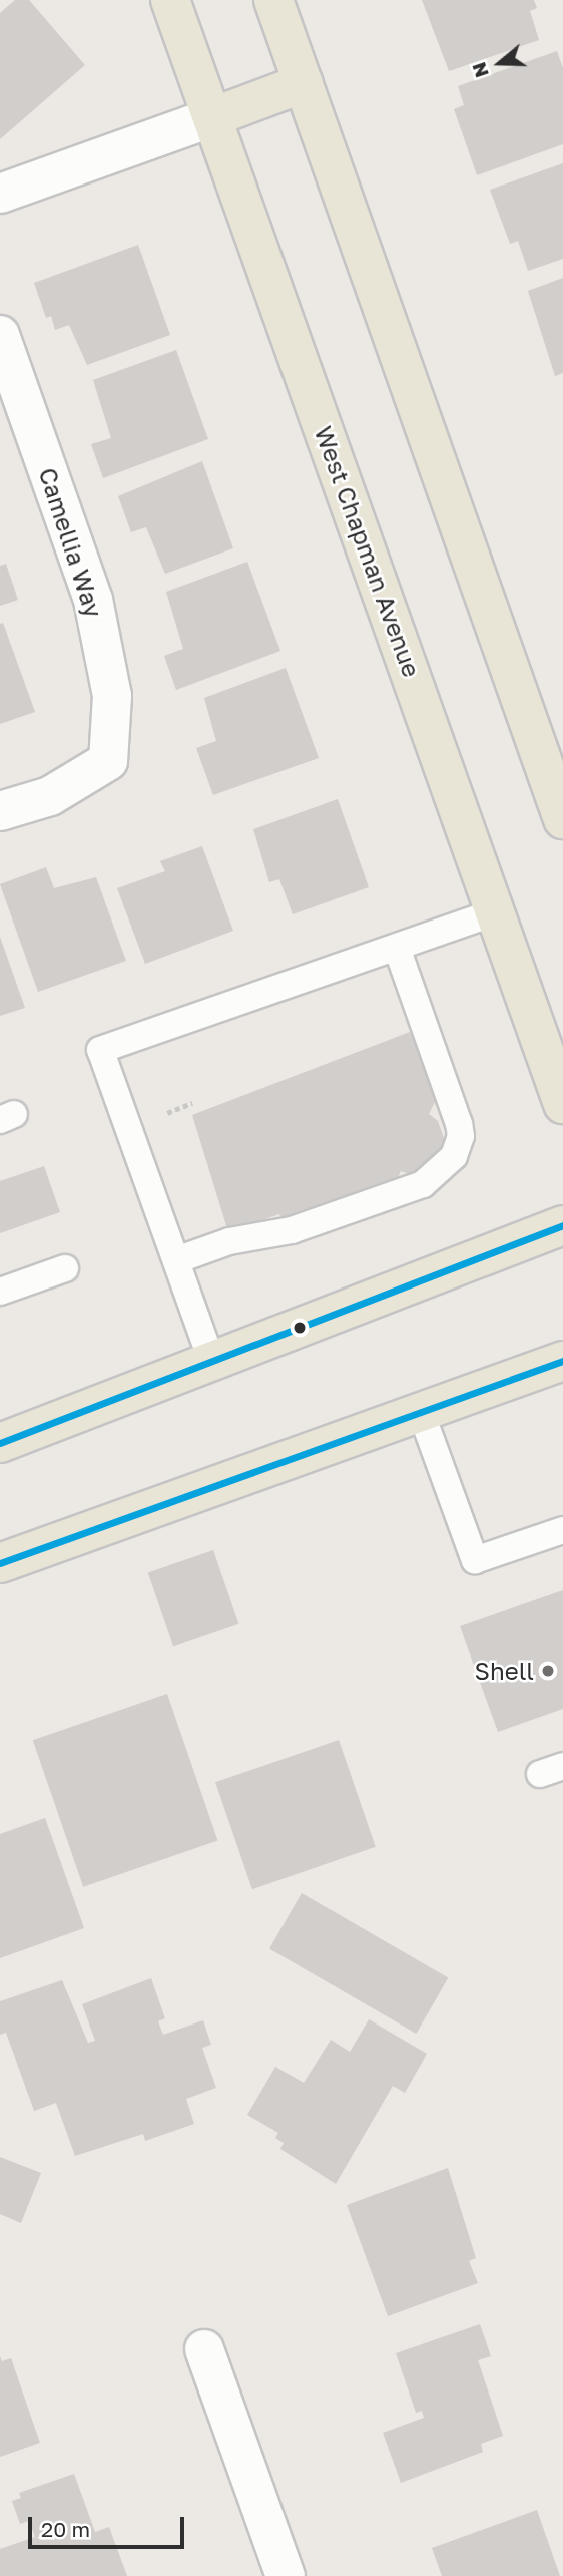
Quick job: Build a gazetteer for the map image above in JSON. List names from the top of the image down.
{
  "streets": {
    "main road": ["West Chapman Avenue"],
    "street": ["Camellia Way"]
  },
  "places": ["Shell"],
  "scale_bar": "20 m",
  "north": "left"
}
